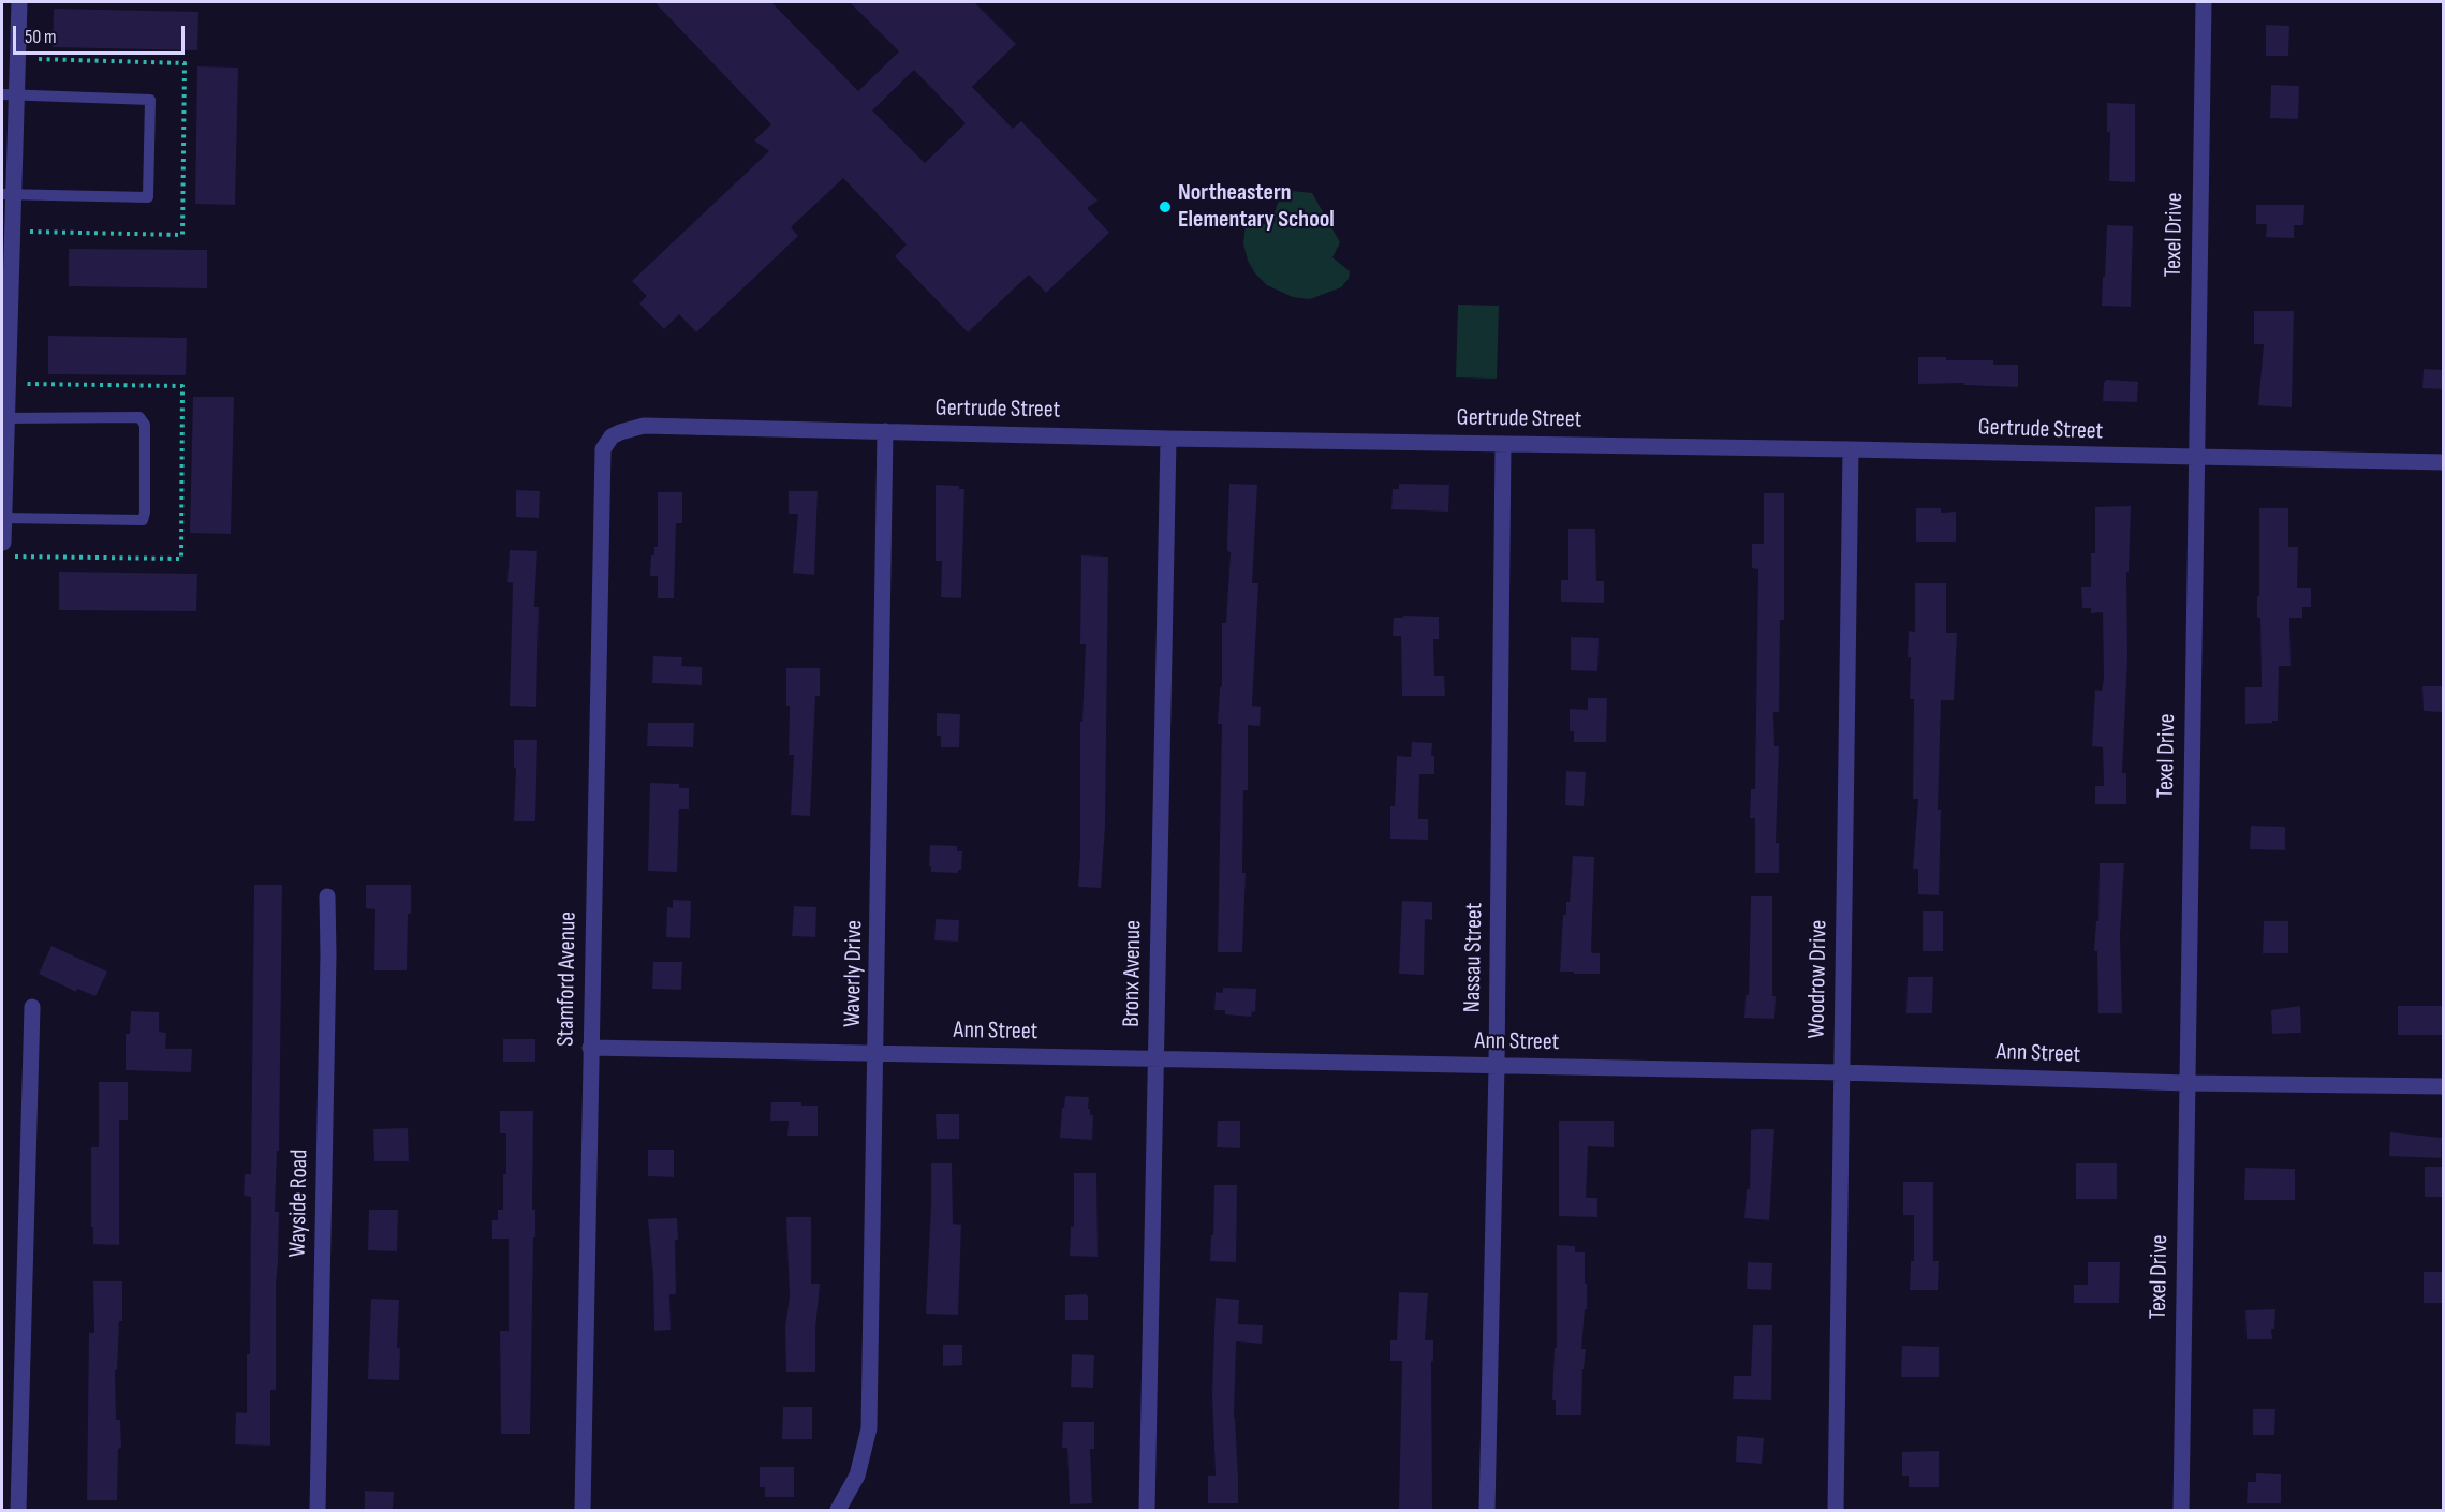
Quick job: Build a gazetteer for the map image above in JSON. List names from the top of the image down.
{
  "streets": {
    "street": [
      "Texel Drive",
      "Gertrude Street",
      "Nassau Street",
      "Waverly Drive",
      "Bronx Avenue",
      "Stamford Avenue",
      "Woodrow Drive",
      "Ann Street",
      "Wayside Road"
    ]
  },
  "crossings": [
    ["Texel Drive", "Gertrude Street"],
    ["Texel Drive", "Ann Street"],
    ["Gertrude Street", "Nassau Street"],
    ["Gertrude Street", "Waverly Drive"],
    ["Gertrude Street", "Bronx Avenue"],
    ["Gertrude Street", "Stamford Avenue"],
    ["Gertrude Street", "Woodrow Drive"],
    ["Nassau Street", "Ann Street"],
    ["Waverly Drive", "Ann Street"],
    ["Bronx Avenue", "Ann Street"],
    ["Stamford Avenue", "Ann Street"],
    ["Woodrow Drive", "Ann Street"]
  ],
  "places": ["Northeastern Elementary School"],
  "scale_bar": "50 m"
}
